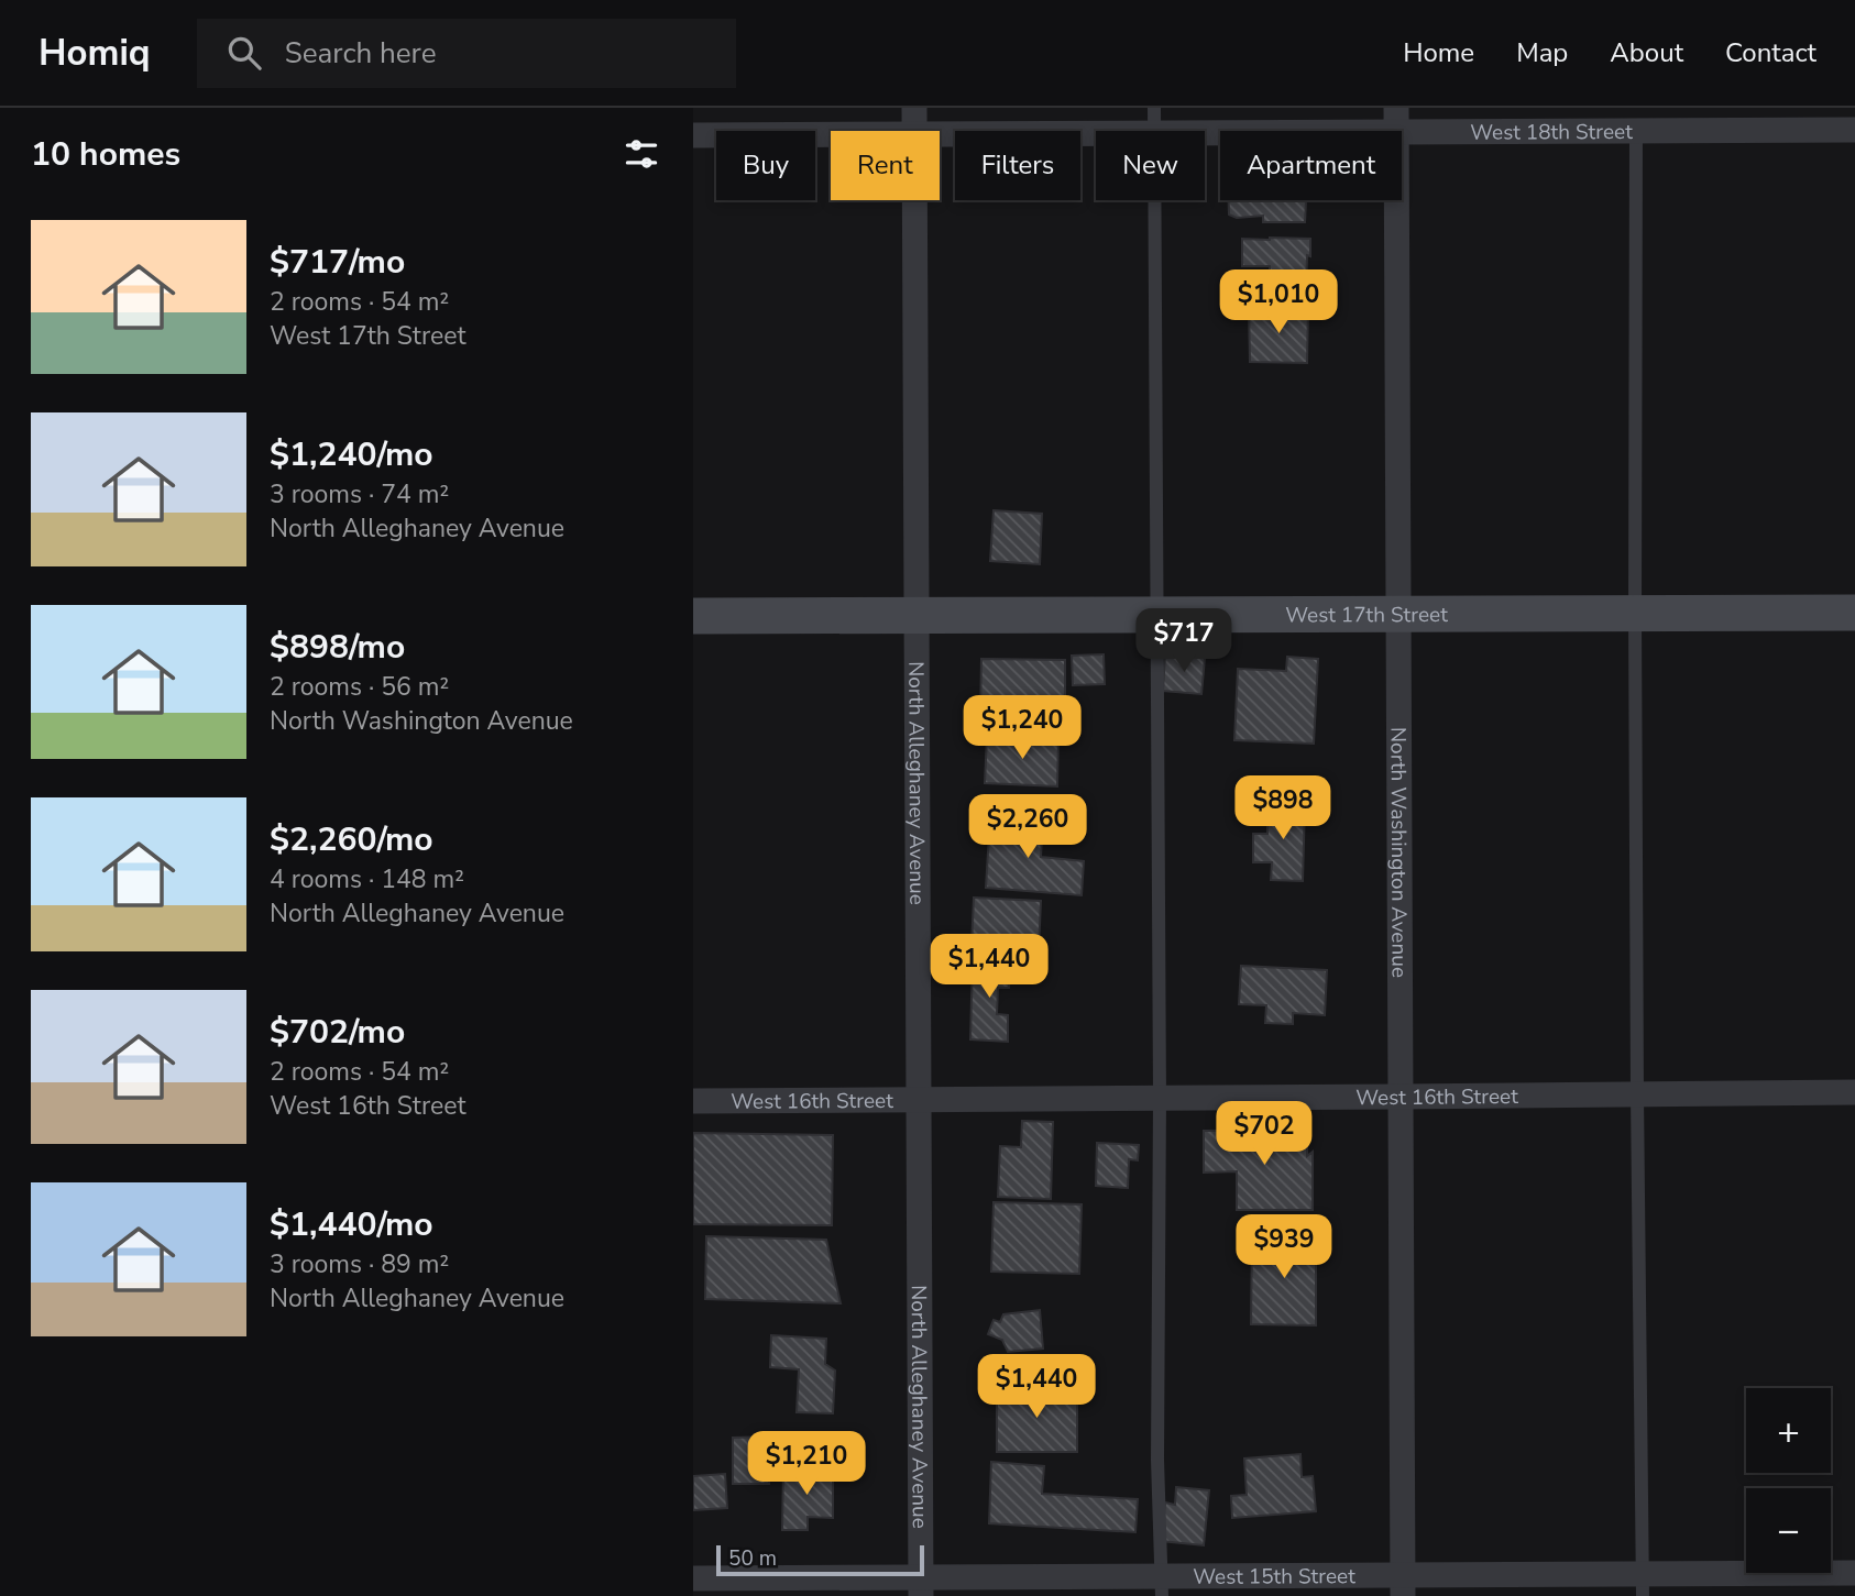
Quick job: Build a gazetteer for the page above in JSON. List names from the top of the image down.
{
  "streets": {
    "street": [
      "West 18th Street",
      "West 17th Street",
      "North Alleghaney Avenue",
      "North Washington Avenue",
      "West 16th Street",
      "West 15th Street"
    ]
  },
  "crossings": [
    ["West 18th Street", "North Washington Avenue"],
    ["West 17th Street", "North Alleghaney Avenue"],
    ["West 17th Street", "North Washington Avenue"],
    ["North Alleghaney Avenue", "West 16th Street"],
    ["North Alleghaney Avenue", "West 15th Street"],
    ["North Washington Avenue", "West 16th Street"],
    ["North Washington Avenue", "West 15th Street"]
  ],
  "scale_bar": "50 m",
  "page": {
    "header": "Homiq",
    "search": "Search here",
    "nav": [
      "Home",
      "Map",
      "About",
      "Contact"
    ],
    "heading": "10 homes",
    "chip": [
      "Buy",
      "Rent",
      "Filters",
      "New",
      "Apartment"
    ],
    "list": [
      {
        "name": "$717/mo",
        "note": "2 rooms · 54 m² · West 17th Street"
      },
      {
        "name": "$1,240/mo",
        "note": "3 rooms · 74 m² · North Alleghaney Avenue"
      },
      {
        "name": "$898/mo",
        "note": "2 rooms · 56 m² · North Washington Avenue"
      },
      {
        "name": "$2,260/mo",
        "note": "4 rooms · 148 m² · North Alleghaney Avenue"
      },
      {
        "name": "$702/mo",
        "note": "2 rooms · 54 m² · West 16th Street"
      },
      {
        "name": "$1,440/mo",
        "note": "3 rooms · 89 m² · North Alleghaney Avenue"
      }
    ],
    "price": [
      "$1,010",
      "$717",
      "$1,240",
      "$898",
      "$2,260",
      "$1,440",
      "$702",
      "$939",
      "$1,440",
      "$1,210"
    ],
    "map_buttons": ["+", "−"],
    "scale": "50 m"
  }
}
